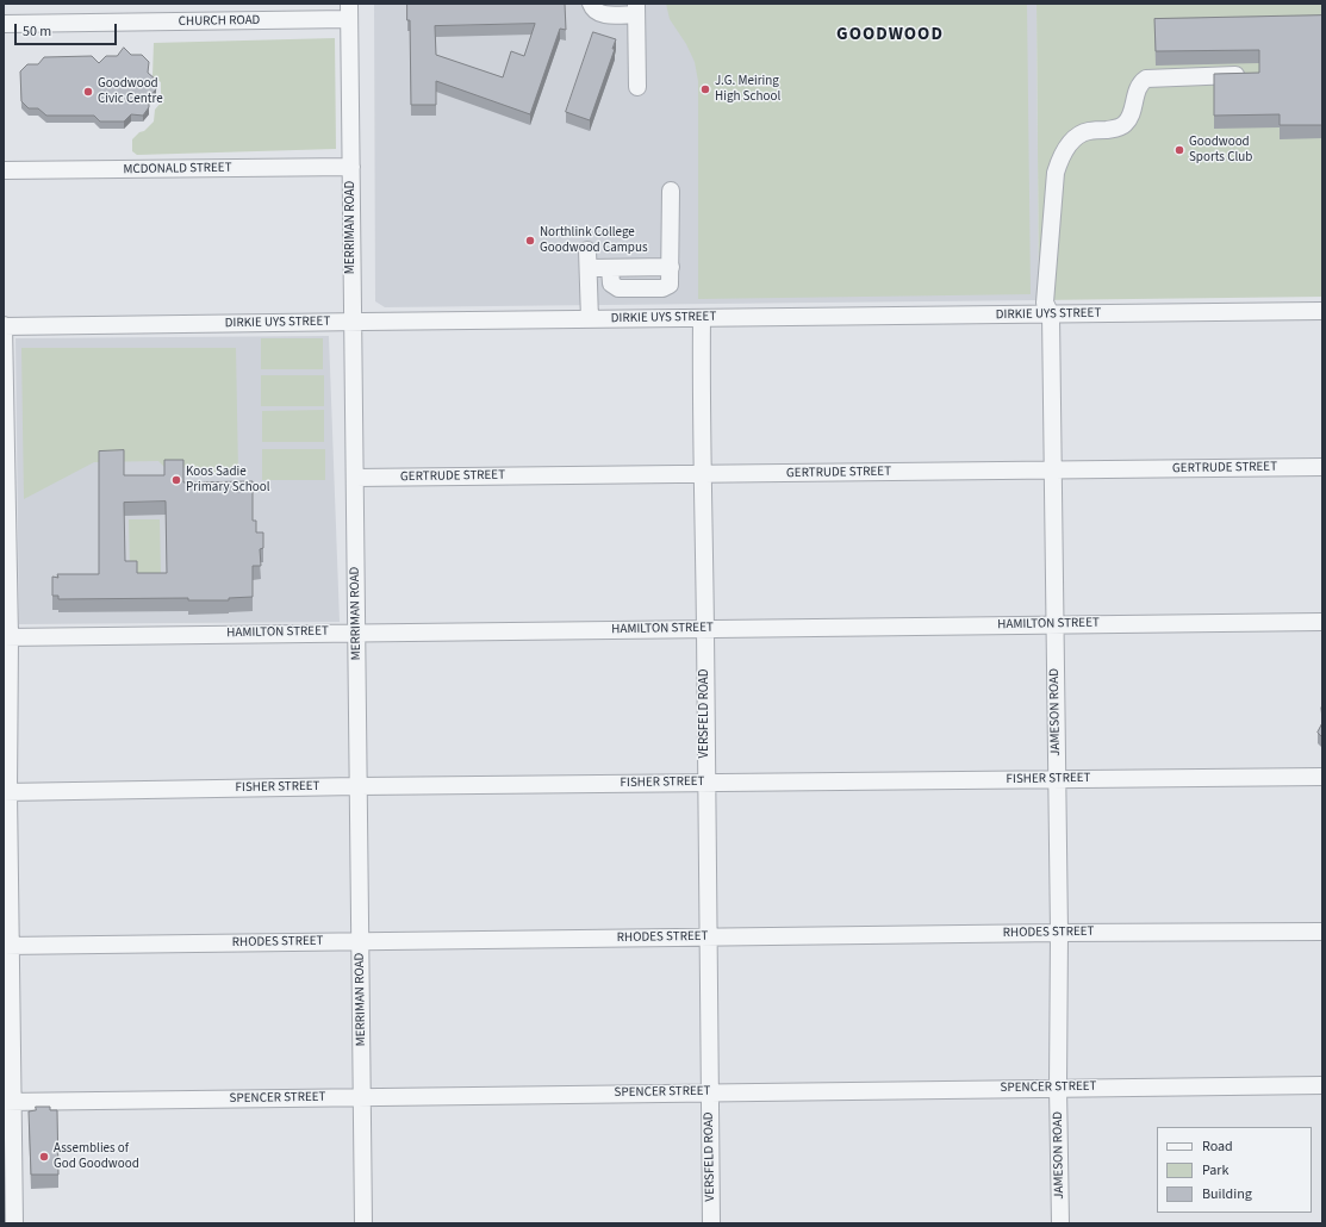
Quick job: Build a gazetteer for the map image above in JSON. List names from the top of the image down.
{
  "streets": {
    "street": [
      "CHURCH ROAD",
      "MCDONALD STREET",
      "MERRIMAN ROAD",
      "DIRKIE UYS STREET",
      "GERTRUDE STREET",
      "HAMILTON STREET",
      "JAMESON ROAD",
      "VERSFELD ROAD",
      "FISHER STREET",
      "RHODES STREET",
      "SPENCER STREET"
    ]
  },
  "crossings": [
    ["CHURCH ROAD", "MERRIMAN ROAD"],
    ["MCDONALD STREET", "MERRIMAN ROAD"],
    ["MERRIMAN ROAD", "DIRKIE UYS STREET"],
    ["MERRIMAN ROAD", "GERTRUDE STREET"],
    ["MERRIMAN ROAD", "HAMILTON STREET"],
    ["MERRIMAN ROAD", "FISHER STREET"],
    ["MERRIMAN ROAD", "RHODES STREET"],
    ["MERRIMAN ROAD", "SPENCER STREET"],
    ["DIRKIE UYS STREET", "JAMESON ROAD"],
    ["DIRKIE UYS STREET", "VERSFELD ROAD"],
    ["GERTRUDE STREET", "JAMESON ROAD"],
    ["GERTRUDE STREET", "VERSFELD ROAD"],
    ["HAMILTON STREET", "JAMESON ROAD"],
    ["HAMILTON STREET", "VERSFELD ROAD"],
    ["JAMESON ROAD", "FISHER STREET"],
    ["JAMESON ROAD", "RHODES STREET"],
    ["JAMESON ROAD", "SPENCER STREET"],
    ["VERSFELD ROAD", "FISHER STREET"],
    ["VERSFELD ROAD", "RHODES STREET"],
    ["VERSFELD ROAD", "SPENCER STREET"]
  ],
  "districts": ["GOODWOOD"],
  "places": [
    "J.G. Meiring High School",
    "Goodwood Civic Centre",
    "Goodwood Sports Club",
    "Northlink College Goodwood Campus",
    "Koos Sadie Primary School",
    "Assemblies of God Goodwood"
  ],
  "legend": ["Road", "Park", "Building"],
  "scale_bar": "50 m"
}
